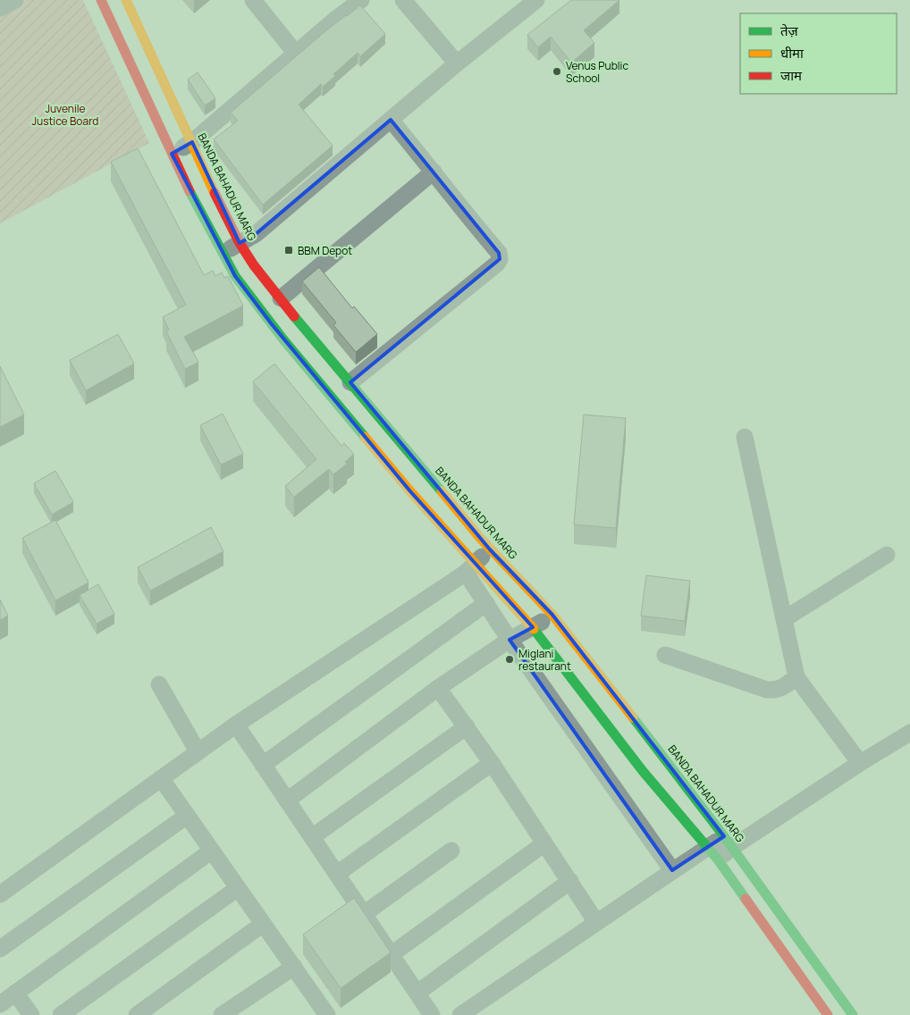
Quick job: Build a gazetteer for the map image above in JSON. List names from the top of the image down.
{
  "streets": {
    "street": ["BANDA BAHADUR MARG"]
  },
  "parks": ["Juvenile Justice Board"],
  "places": {
    "other": ["Venus Public School", "Miglani restaurant"],
    "transit": ["BBM Depot"]
  },
  "legend": ["तेज़", "धीमा", "जाम"]
}
